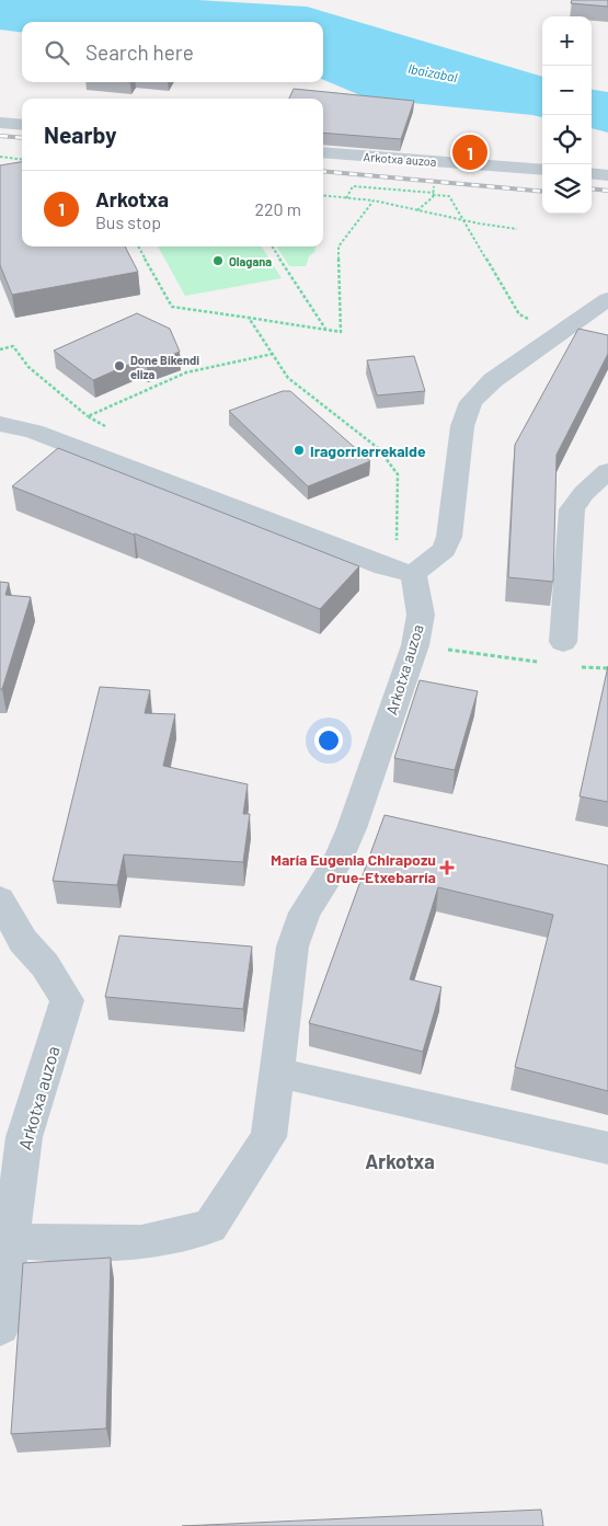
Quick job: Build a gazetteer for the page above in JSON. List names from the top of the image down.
{
  "streets": {
    "street": ["Arkotxa auzoa"]
  },
  "districts": ["Arkotxa"],
  "water": ["Ibaizabal"],
  "places": {
    "other": ["Olagana", "Done Bikendi eliza", "Iragorrierrekalde"],
    "health": ["María Eugenia Chirapozu Orue-Etxebarría"]
  },
  "page": {
    "map_buttons": ["+", "−"],
    "search": "Search here",
    "heading": "Nearby",
    "pins": "1",
    "list": [
      {
        "mark": "1",
        "name": "Arkotxa",
        "note": "Bus stop",
        "value": "220 m"
      }
    ]
  }
}
